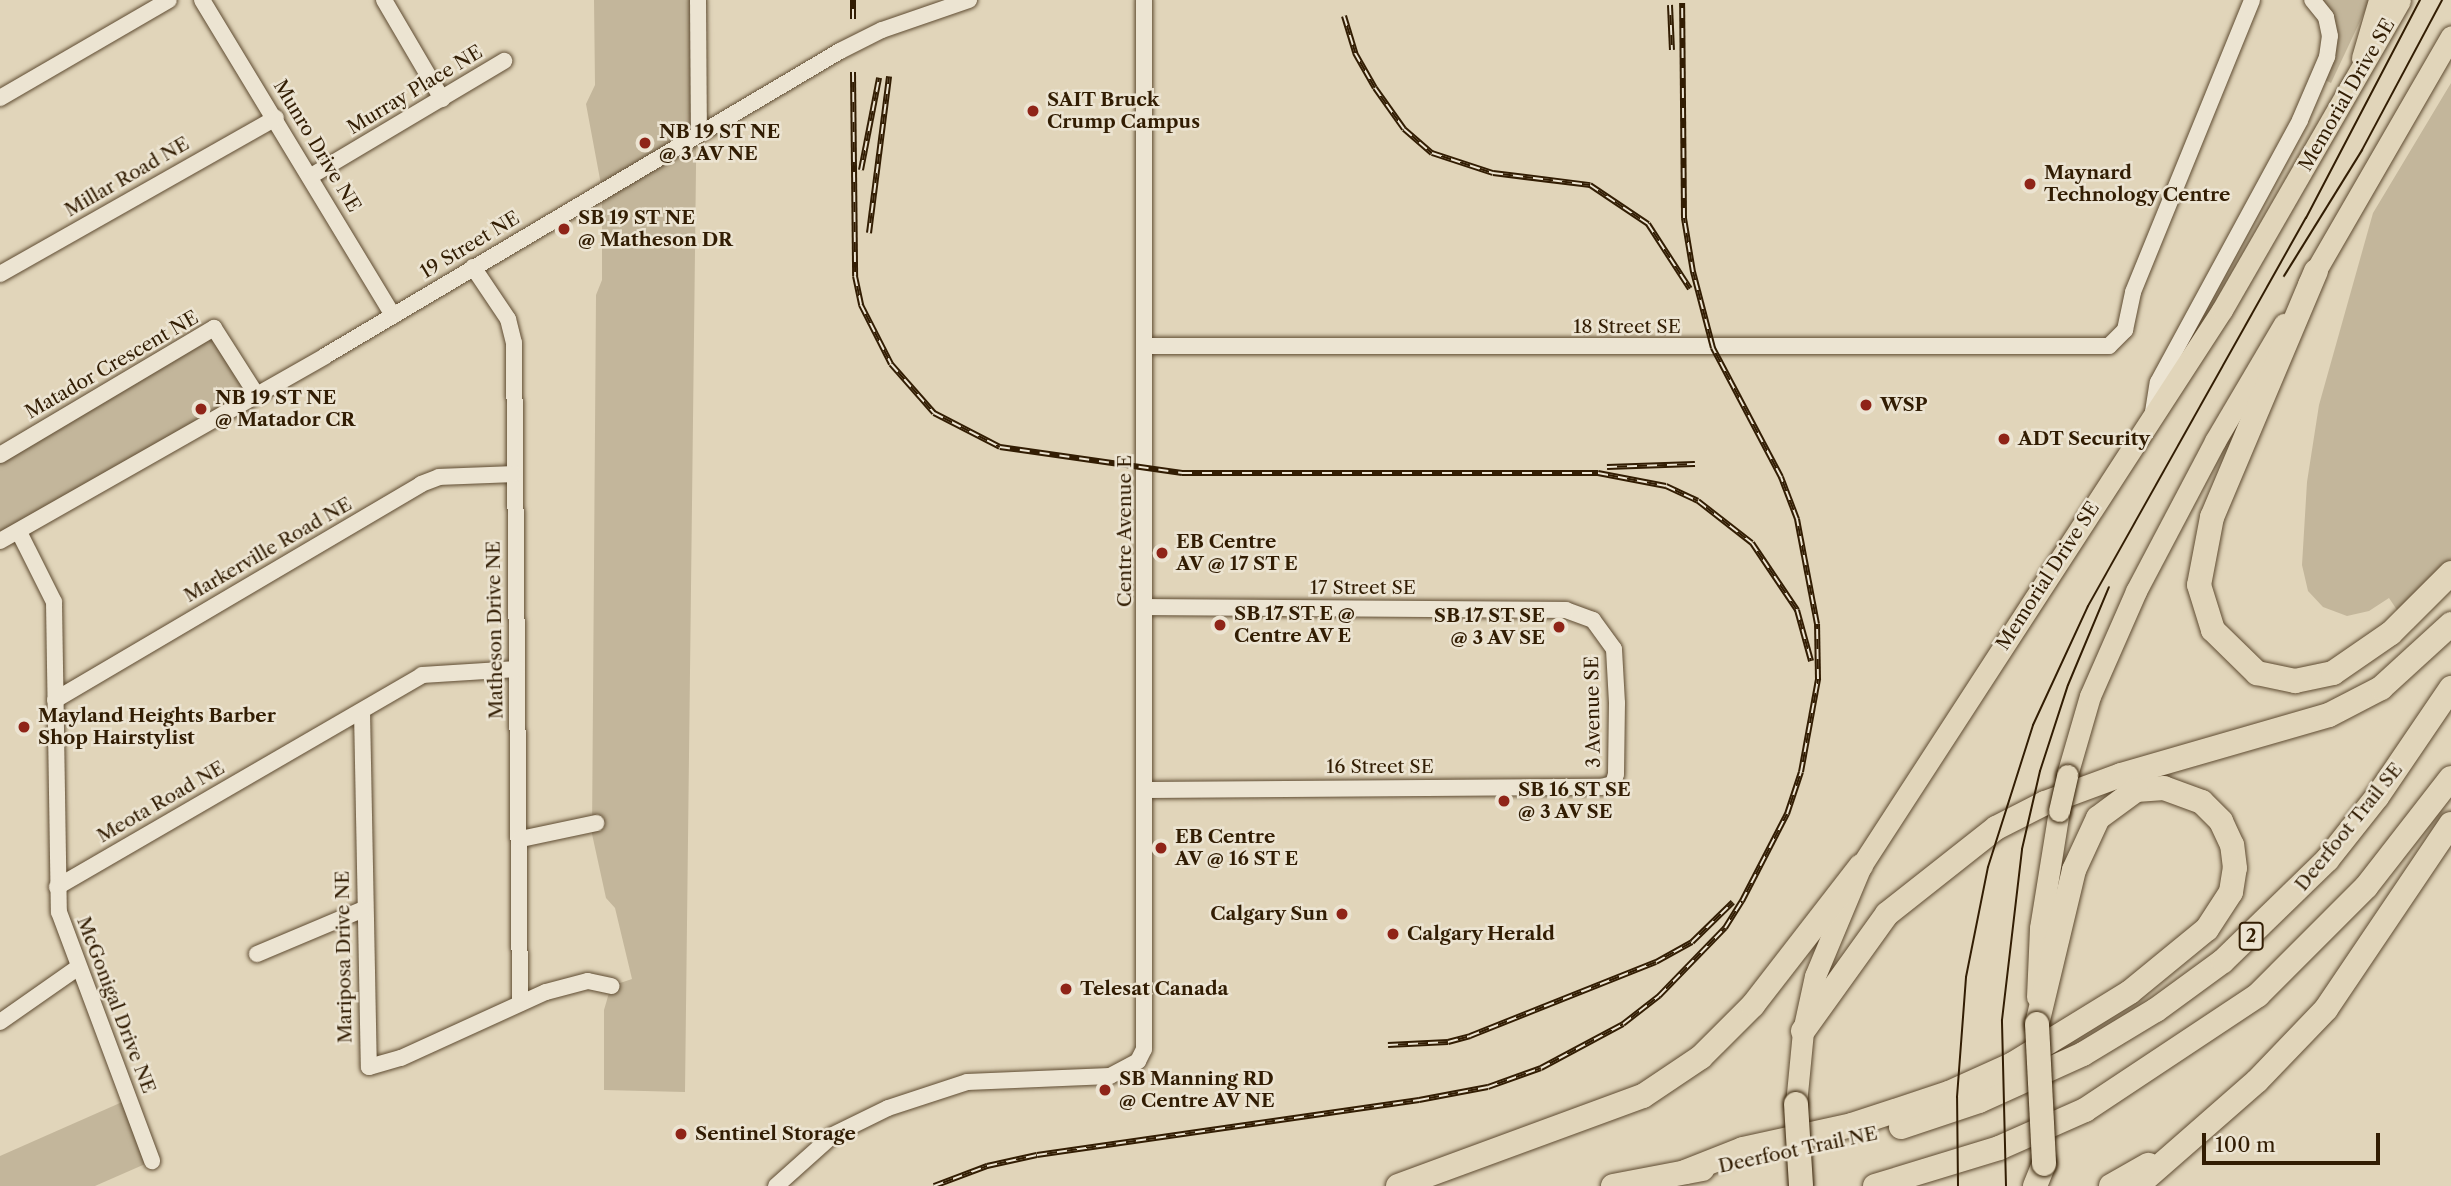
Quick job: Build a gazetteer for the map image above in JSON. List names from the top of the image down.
{
  "streets": {
    "highway": [
      "Memorial Drive SE",
      "Deerfoot Trail SE",
      "2",
      "Deerfoot Trail NE"
    ],
    "street": [
      "Murray Place NE",
      "Munro Drive NE",
      "Millar Road NE",
      "19 Street NE",
      "18 Street SE",
      "Matador Crescent NE",
      "Centre Avenue E",
      "Markerville Road NE",
      "17 Street SE",
      "Matheson Drive NE",
      "3 Avenue SE",
      "16 Street SE",
      "Meota Road NE",
      "Mariposa Drive NE",
      "McGonigal Drive NE"
    ]
  },
  "crossings": [
    ["Murray Place NE", "Munro Drive NE"],
    ["Munro Drive NE", "Millar Road NE"],
    ["Munro Drive NE", "19 Street NE"],
    ["19 Street NE", "Matador Crescent NE"],
    ["19 Street NE", "Matheson Drive NE"],
    ["19 Street NE", "McGonigal Drive NE"],
    ["18 Street SE", "Centre Avenue E"],
    ["Centre Avenue E", "17 Street SE"],
    ["Centre Avenue E", "16 Street SE"],
    ["Markerville Road NE", "Matheson Drive NE"],
    ["Markerville Road NE", "McGonigal Drive NE"],
    ["17 Street SE", "3 Avenue SE"],
    ["Matheson Drive NE", "Meota Road NE"],
    ["Matheson Drive NE", "Mariposa Drive NE"],
    ["3 Avenue SE", "16 Street SE"],
    ["Meota Road NE", "Mariposa Drive NE"],
    ["Meota Road NE", "McGonigal Drive NE"],
    ["Deerfoot Trail SE", "Deerfoot Trail NE"]
  ],
  "places": [
    "SAIT Bruck Crump Campus",
    "NB 19 ST NE @ 3 AV NE",
    "Maynard Technology Centre",
    "SB 19 ST NE @ Matheson DR",
    "WSP",
    "NB 19 ST NE @ Matador CR",
    "ADT Security",
    "EB Centre AV @ 17 ST E",
    "SB 17 ST E @ Centre AV E",
    "SB 17 ST SE @ 3 AV SE",
    "Mayland Heights Barber Shop Hairstylist",
    "SB 16 ST SE @ 3 AV SE",
    "EB Centre AV @ 16 ST E",
    "Calgary Sun",
    "Calgary Herald",
    "Telesat Canada",
    "SB Manning RD @ Centre AV NE",
    "Sentinel Storage"
  ],
  "scale_bar": "100 m"
}
